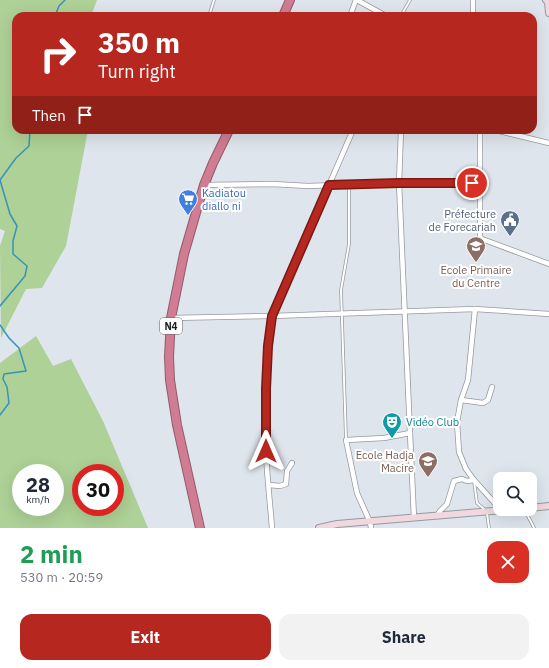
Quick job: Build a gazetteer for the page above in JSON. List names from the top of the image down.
{
  "streets": {
    "highway": ["N4"]
  },
  "places": {
    "supermarket": ["Kadiatou diallo ni"],
    "public building": ["Préfecture de Forecariah"],
    "school or university": ["Ecole Primaire du Centre", "Ecole Hadja Macire"],
    "theatre": ["Vidéo Club"]
  },
  "page": {
    "turn": ["350 m", "Turn right"],
    "then": "Then",
    "speed": "28 km/h",
    "limit": "30",
    "heading": ["2 min", "530 m · 20:59"],
    "buttons": ["Exit", "Share"]
  }
}
